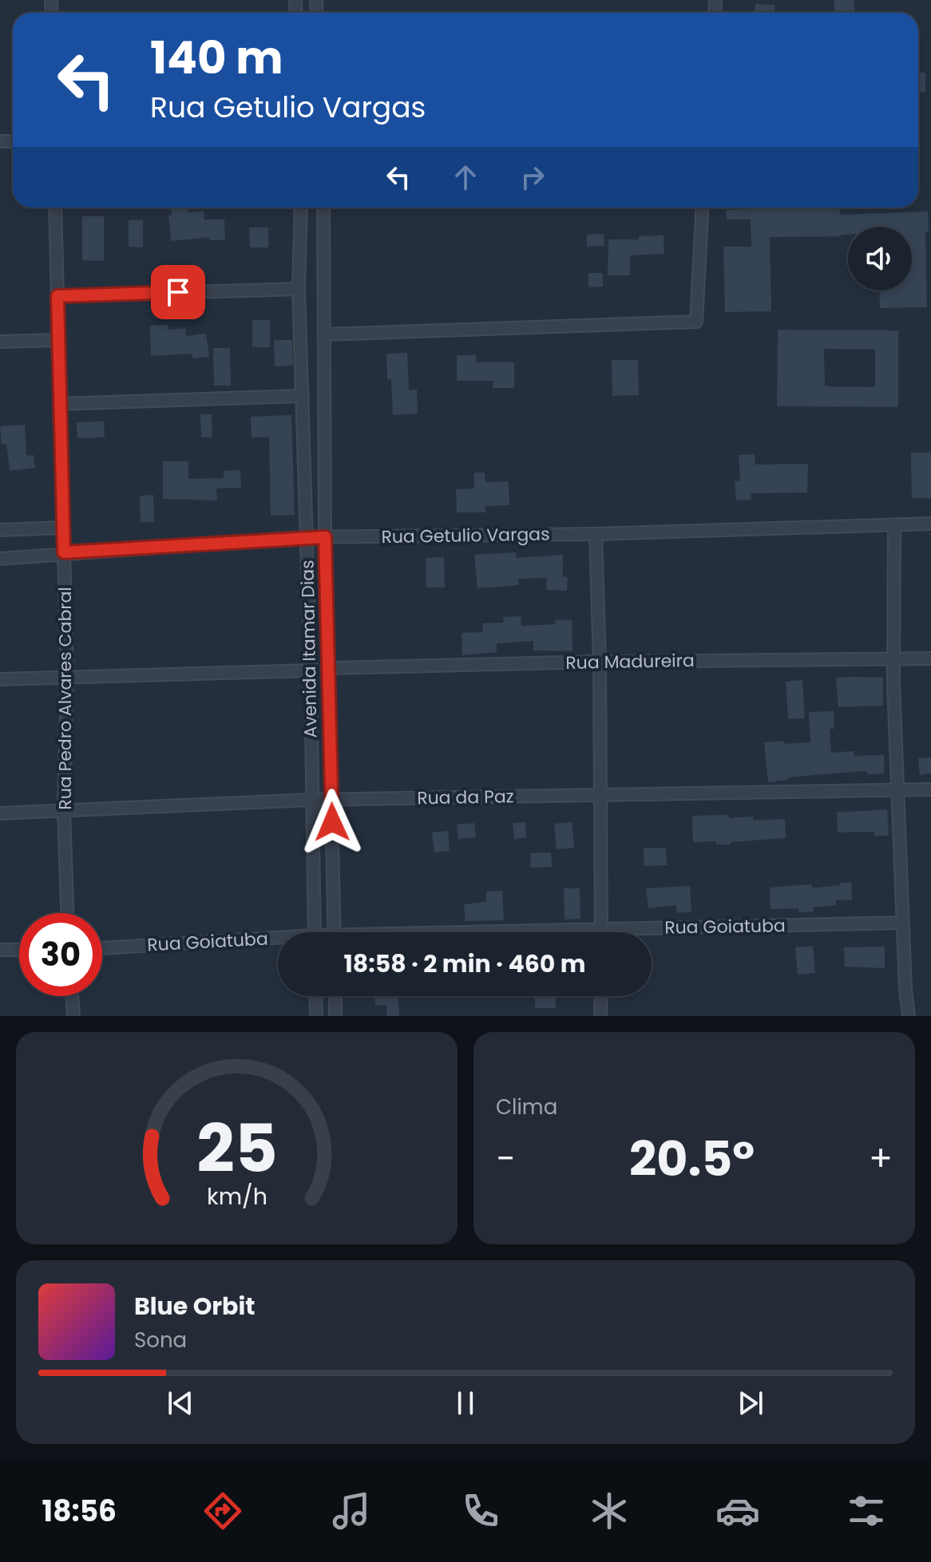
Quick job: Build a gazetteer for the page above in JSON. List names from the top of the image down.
{
  "streets": {
    "street": [
      "Rua Getulio Vargas",
      "Avenida Itamar Dias",
      "Rua Madureira",
      "Rua Pedro Alvares Cabral",
      "Rua da Paz",
      "Rua Goiatuba"
    ]
  },
  "crossings": [
    ["Rua Getulio Vargas", "Avenida Itamar Dias"],
    ["Rua Getulio Vargas", "Rua Pedro Alvares Cabral"],
    ["Avenida Itamar Dias", "Rua Madureira"],
    ["Avenida Itamar Dias", "Rua da Paz"],
    ["Rua Pedro Alvares Cabral", "Rua da Paz"]
  ],
  "page": {
    "turn": ["140 m", "Rua Getulio Vargas"],
    "limit": "30",
    "trip": "18:58 · 2 min · 460 m",
    "tile": "Clima",
    "heat": ["−", "20.5°", "+"],
    "song": ["Blue Orbit", "Sona"],
    "tabs": "18:56",
    "gauge": ["25", "km/h"]
  }
}
